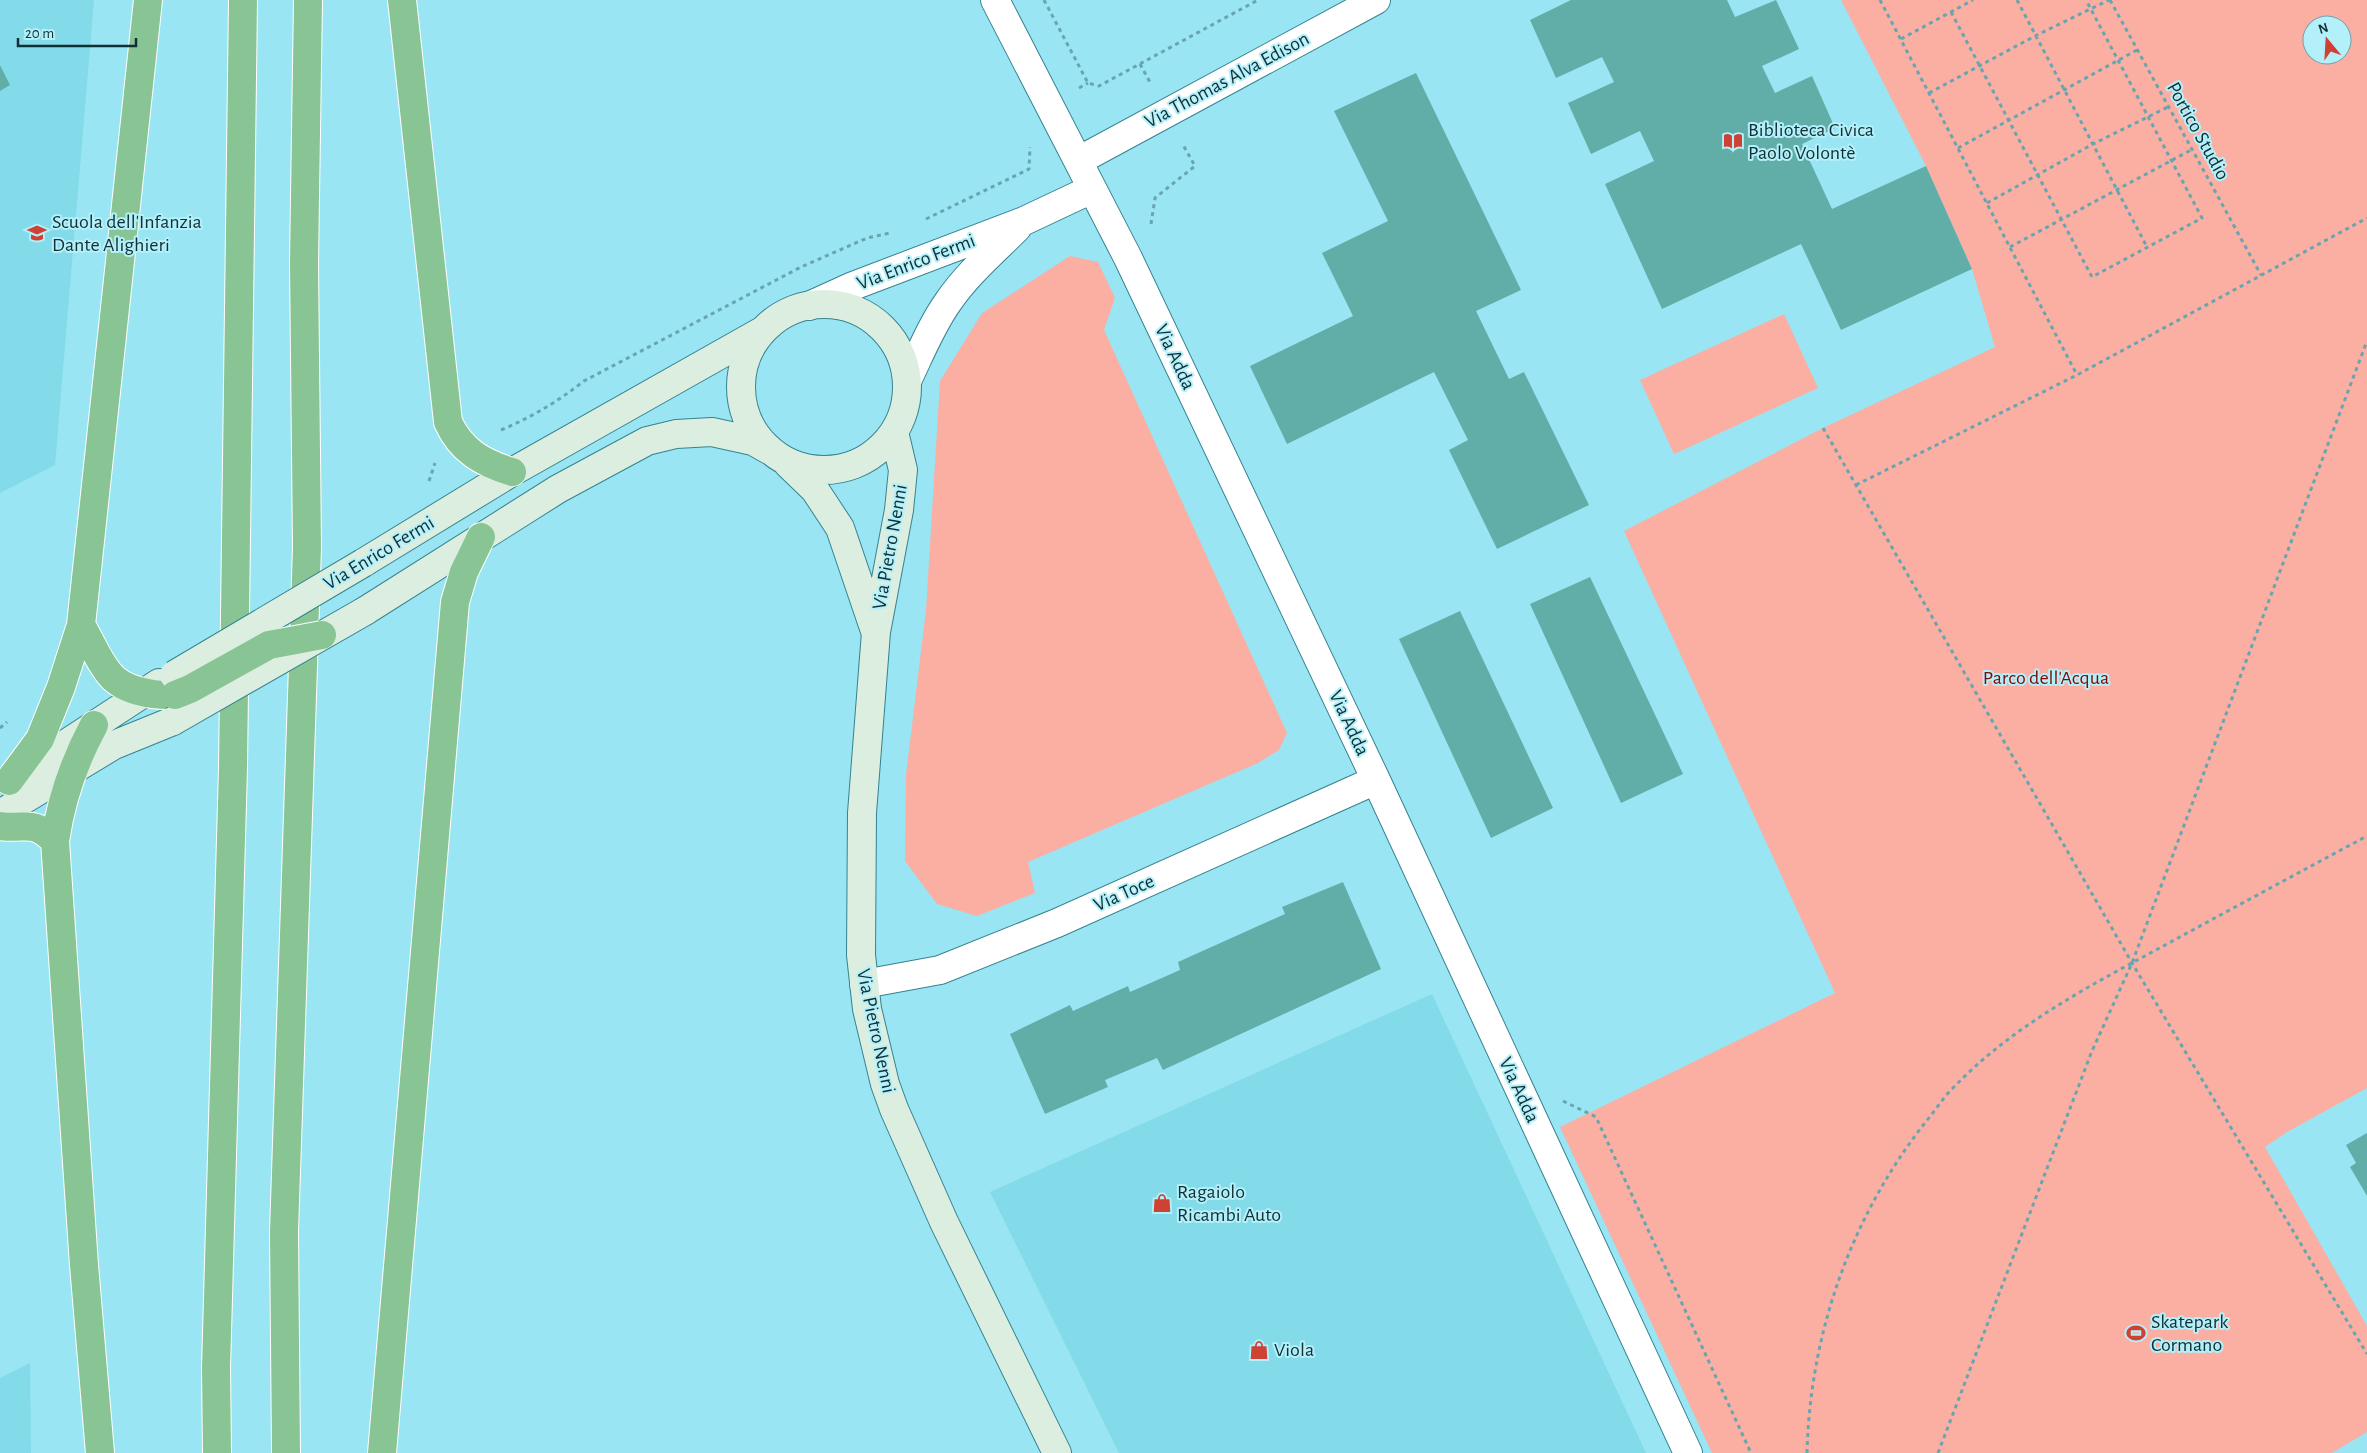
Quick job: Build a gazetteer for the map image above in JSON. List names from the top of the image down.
{
  "streets": {
    "street": [
      "Via Thomas Alva Edison",
      "Via Enrico Fermi",
      "Via Adda",
      "Via Pietro Nenni",
      "Via Toce"
    ],
    "path": ["Portico Studio"]
  },
  "crossings": [
    ["Via Thomas Alva Edison", "Via Adda"],
    ["Via Enrico Fermi", "Via Adda"],
    ["Via Enrico Fermi", "Via Pietro Nenni"],
    ["Via Adda", "Via Toce"],
    ["Via Pietro Nenni", "Via Toce"]
  ],
  "parks": ["Parco dell'Acqua"],
  "places": {
    "library": ["Biblioteca Civica Paolo Volontè"],
    "school or university": ["Scuola dell'Infanzia Dante Alighieri"],
    "shop": ["Ragaiolo Ricambi Auto", "Viola"],
    "sports": ["Skatepark Cormano"]
  },
  "scale_bar": "20 m",
  "north": "top"
}
